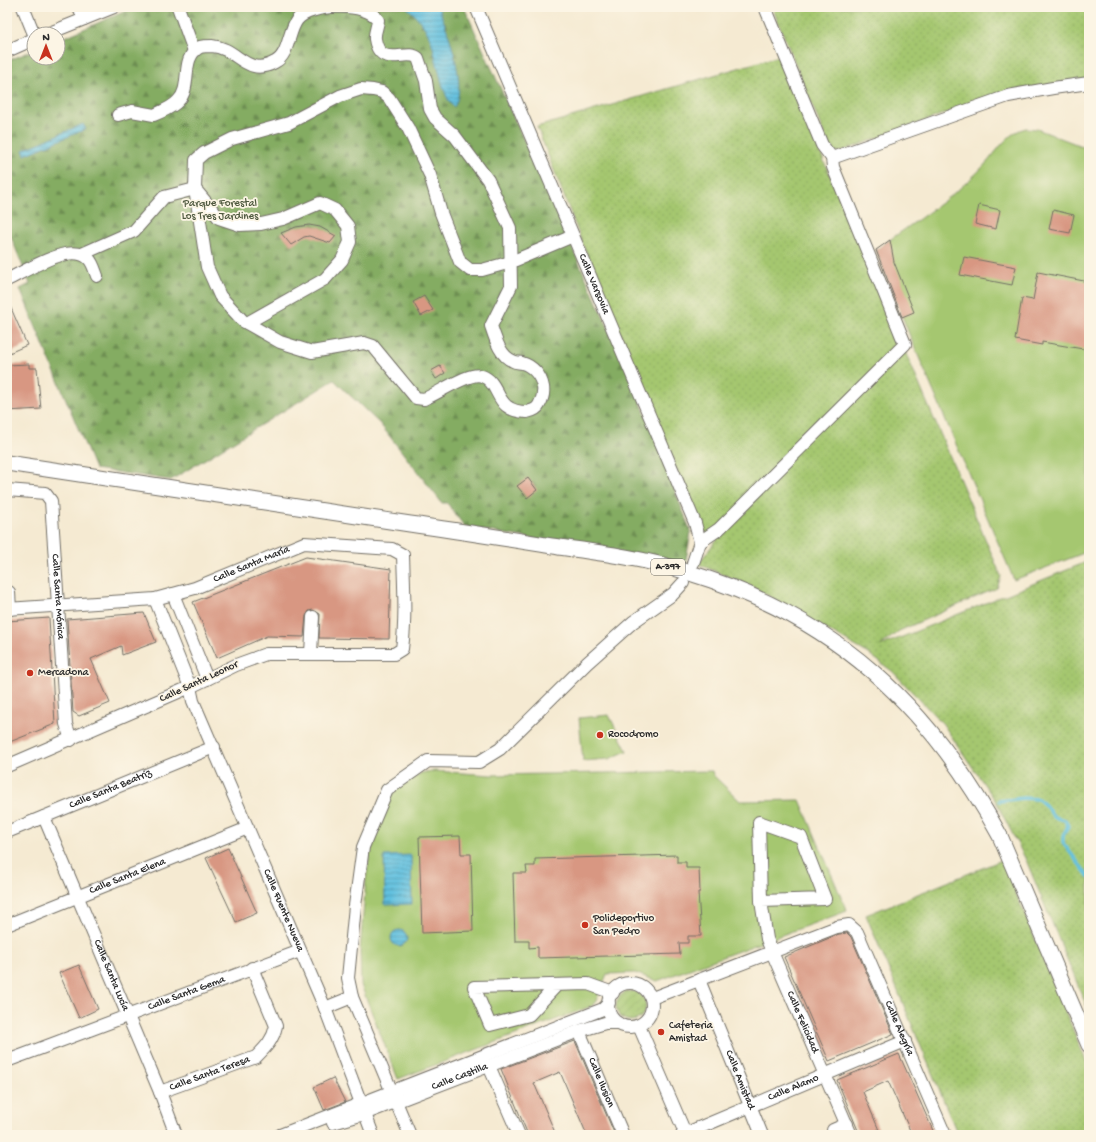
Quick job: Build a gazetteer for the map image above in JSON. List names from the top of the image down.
{
  "streets": {
    "main road": ["A-397"],
    "street": [
      "Calle Varsovia",
      "Calle Santa María",
      "Calle Santa Mónica",
      "Calle Santa Leonor",
      "Calle Santa Beatriz",
      "Calle Santa Elena",
      "Calle Fuente Nueva",
      "Calle Santa Lucía",
      "Calle Santa Gema",
      "Calle Felicidad",
      "Calle Alegría",
      "Calle Santa Teresa",
      "Calle Castilla",
      "Calle Amistad",
      "Calle Ilusion",
      "Calle Alamo"
    ]
  },
  "crossings": [
    ["Calle Santa María", "Calle Santa Mónica"],
    ["Calle Santa María", "Calle Santa Leonor"],
    ["Calle Santa María", "Calle Fuente Nueva"],
    ["Calle Santa Mónica", "Calle Santa Leonor"],
    ["Calle Santa Leonor", "Calle Fuente Nueva"],
    ["Calle Santa Beatriz", "Calle Fuente Nueva"],
    ["Calle Santa Beatriz", "Calle Santa Lucía"],
    ["Calle Santa Elena", "Calle Fuente Nueva"],
    ["Calle Santa Elena", "Calle Santa Lucía"],
    ["Calle Fuente Nueva", "Calle Santa Gema"],
    ["Calle Santa Lucía", "Calle Santa Gema"],
    ["Calle Santa Lucía", "Calle Santa Teresa"],
    ["Calle Santa Gema", "Calle Santa Teresa"],
    ["Calle Felicidad", "Calle Alegría"],
    ["Calle Felicidad", "Calle Alamo"],
    ["Calle Alegría", "Calle Alamo"],
    ["Calle Castilla", "Calle Ilusion"],
    ["Calle Amistad", "Calle Alamo"]
  ],
  "parks": ["Parque Forestal Los Tres Jardines"],
  "places": [
    "Mercadona",
    "Rocodromo",
    "Polideportivo San Pedro",
    "Cafeteria Amistad"
  ],
  "north": "top"
}
